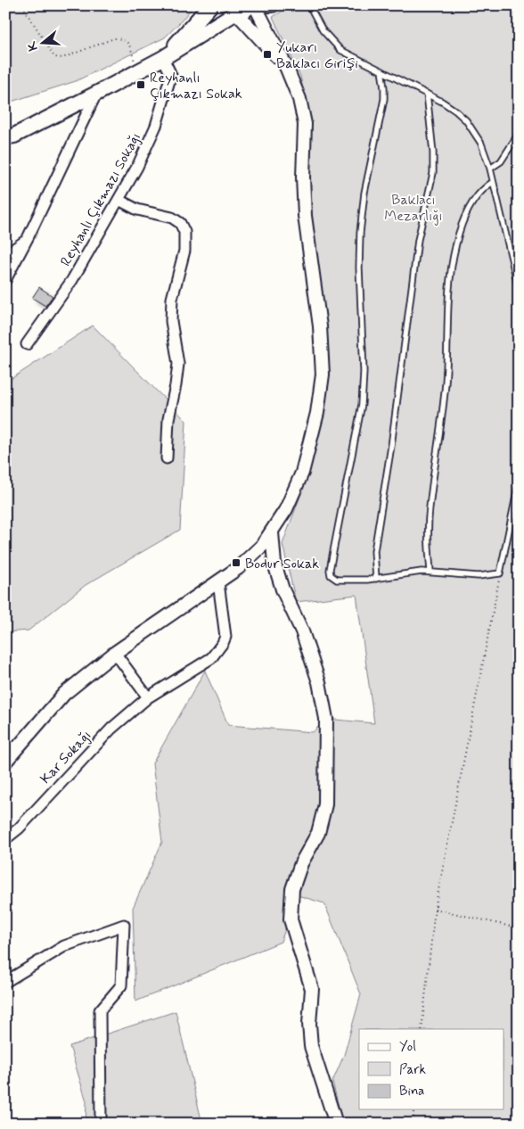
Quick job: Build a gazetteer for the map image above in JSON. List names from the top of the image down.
{
  "streets": {
    "street": ["Reyhanlı Çıkmazı Sokağı", "Kar Sokağı"]
  },
  "parks": ["Baklacı Mezarlığı"],
  "places": {
    "transit": ["Yukarı Baklacı Girişi", "Reyhanlı Çıkmazı Sokak", "Bodur Sokak"]
  },
  "legend": ["Yol", "Park", "Bina"],
  "north": "left"
}
